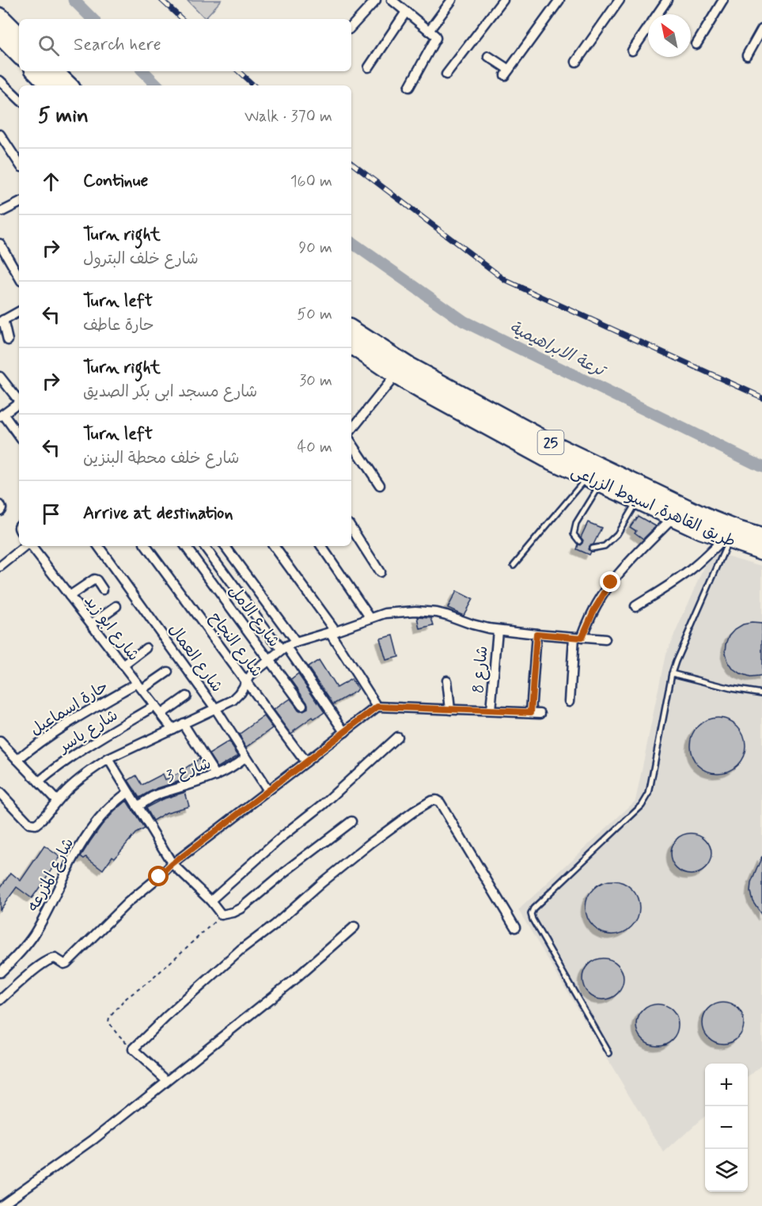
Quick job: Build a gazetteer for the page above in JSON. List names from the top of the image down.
{
  "streets": {
    "highway": ["25", "طريق القاهرة, اسيوط الزراعى"],
    "street": [
      "شارع الامل",
      "شارع ابو زيد",
      "شارع النجاح",
      "شارع العمال",
      "شارع 8",
      "حارة اسماعيل",
      "شارع ياسر",
      "شارع 3",
      "شارع المزرعه"
    ]
  },
  "crossings": [
    ["شارع ابو زيد", "حارة اسماعيل"],
    ["شارع ابو زيد", "شارع ياسر"],
    ["شارع العمال", "شارع 3"]
  ],
  "water": ["ترعة الابراهيمية"],
  "north": "top left",
  "page": {
    "search": "Search here",
    "heading": ["5 min", "Walk · 370 m"],
    "list": [
      ["Continue", "160 m"],
      ["Turn right", "شارع خلف البترول", "90 m"],
      ["Turn left", "حارة عاطف", "50 m"],
      ["Turn right", "شارع مسجد ابى بكر الصديق", "30 m"],
      ["Turn left", "شارع خلف محطة البنزين", "40 m"],
      "Arrive at destination"
    ],
    "map_buttons": ["+", "−"]
  }
}
